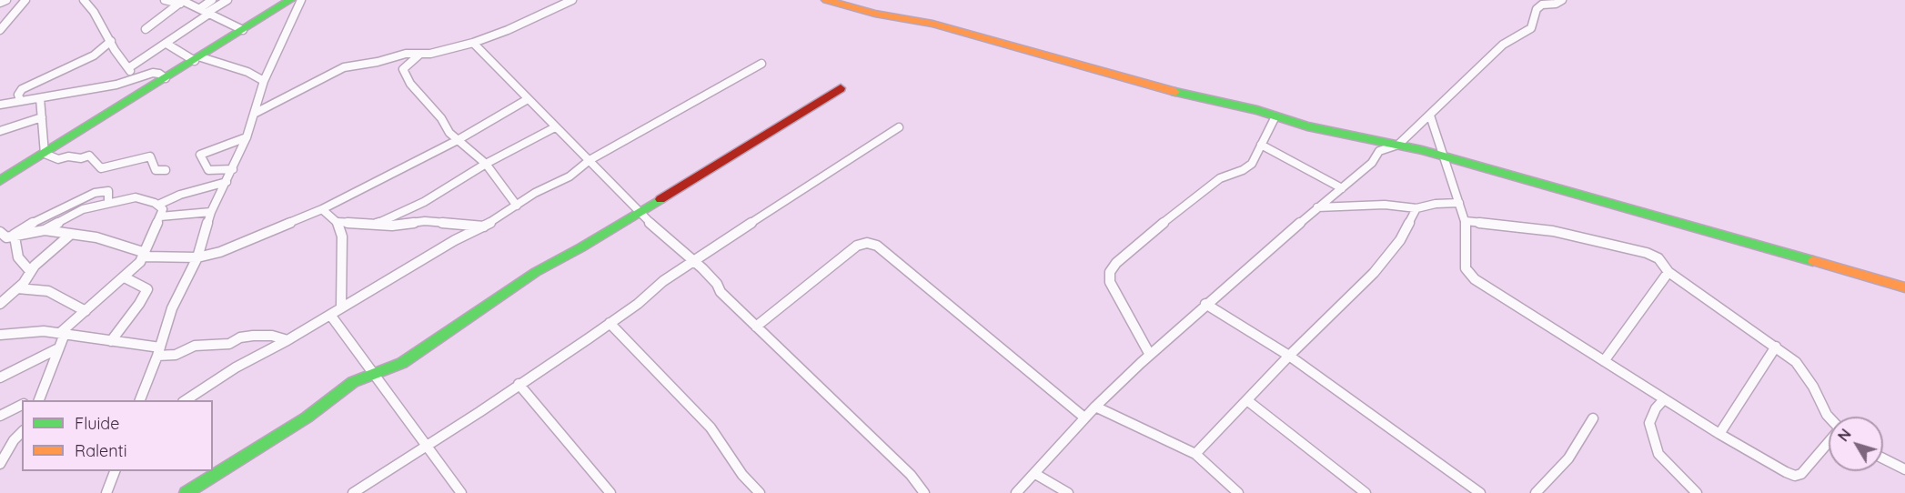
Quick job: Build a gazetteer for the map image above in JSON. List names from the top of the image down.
{
  "legend": ["Fluide", "Ralenti"],
  "north": "top left"
}
